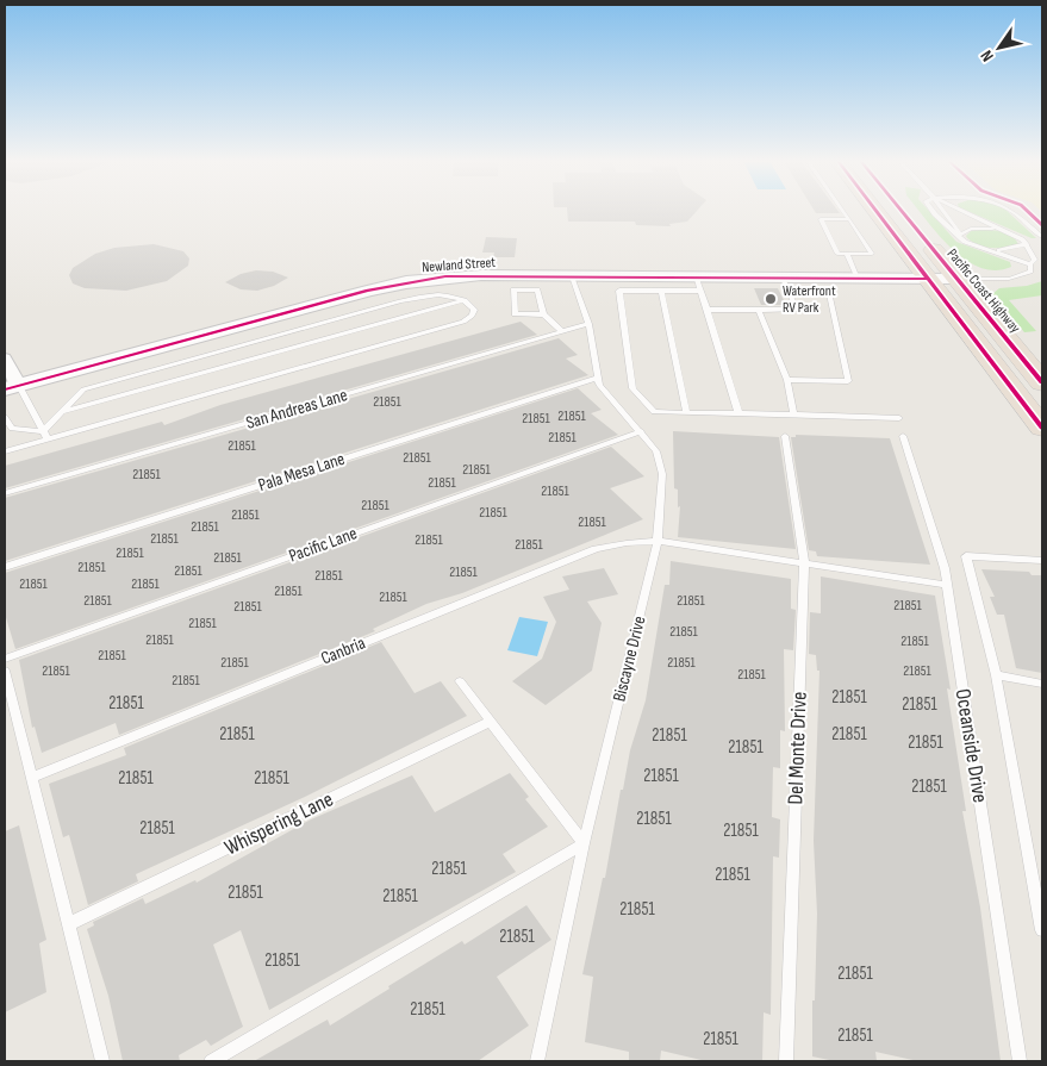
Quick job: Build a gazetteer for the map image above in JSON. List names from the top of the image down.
{
  "streets": {
    "highway": ["Pacific Coast Highway"],
    "street": ["Newland Street"],
    "lane": [
      "San Andreas Lane",
      "Pala Mesa Lane",
      "Pacific Lane",
      "Canbria",
      "Biscayne Drive",
      "Oceanside Drive",
      "Del Monte Drive",
      "Whispering Lane"
    ]
  },
  "crossings": [
    ["Newland Street", "Pacific Coast Highway"],
    ["Newland Street", "Biscayne Drive"],
    ["San Andreas Lane", "Biscayne Drive"],
    ["Pala Mesa Lane", "Biscayne Drive"],
    ["Pacific Lane", "Biscayne Drive"],
    ["Canbria", "Biscayne Drive"],
    ["Canbria", "Oceanside Drive"],
    ["Canbria", "Del Monte Drive"]
  ],
  "places": ["Waterfront RV Park"],
  "house_numbers": [
    "21851",
    "21851",
    "21851",
    "21851",
    "21851",
    "21851",
    "21851",
    "21851",
    "21851",
    "21851",
    "21851",
    "21851",
    "21851",
    "21851",
    "21851",
    "21851",
    "21851",
    "21851",
    "21851",
    "21851",
    "21851",
    "21851",
    "21851",
    "21851",
    "21851",
    "21851",
    "21851",
    "21851",
    "21851",
    "21851",
    "21851",
    "21851",
    "21851",
    "21851",
    "21851",
    "21851",
    "21851",
    "21851",
    "21851",
    "21851",
    "21851",
    "21851",
    "21851",
    "21851",
    "21851",
    "21851",
    "21851",
    "21851",
    "21851",
    "21851",
    "21851",
    "21851",
    "21851",
    "21851",
    "21851",
    "21851",
    "21851",
    "21851",
    "21851",
    "21851",
    "21851",
    "21851",
    "21851",
    "21851",
    "21851",
    "21851",
    "21851",
    "21851",
    "21851"
  ],
  "north": "bottom left"
}
